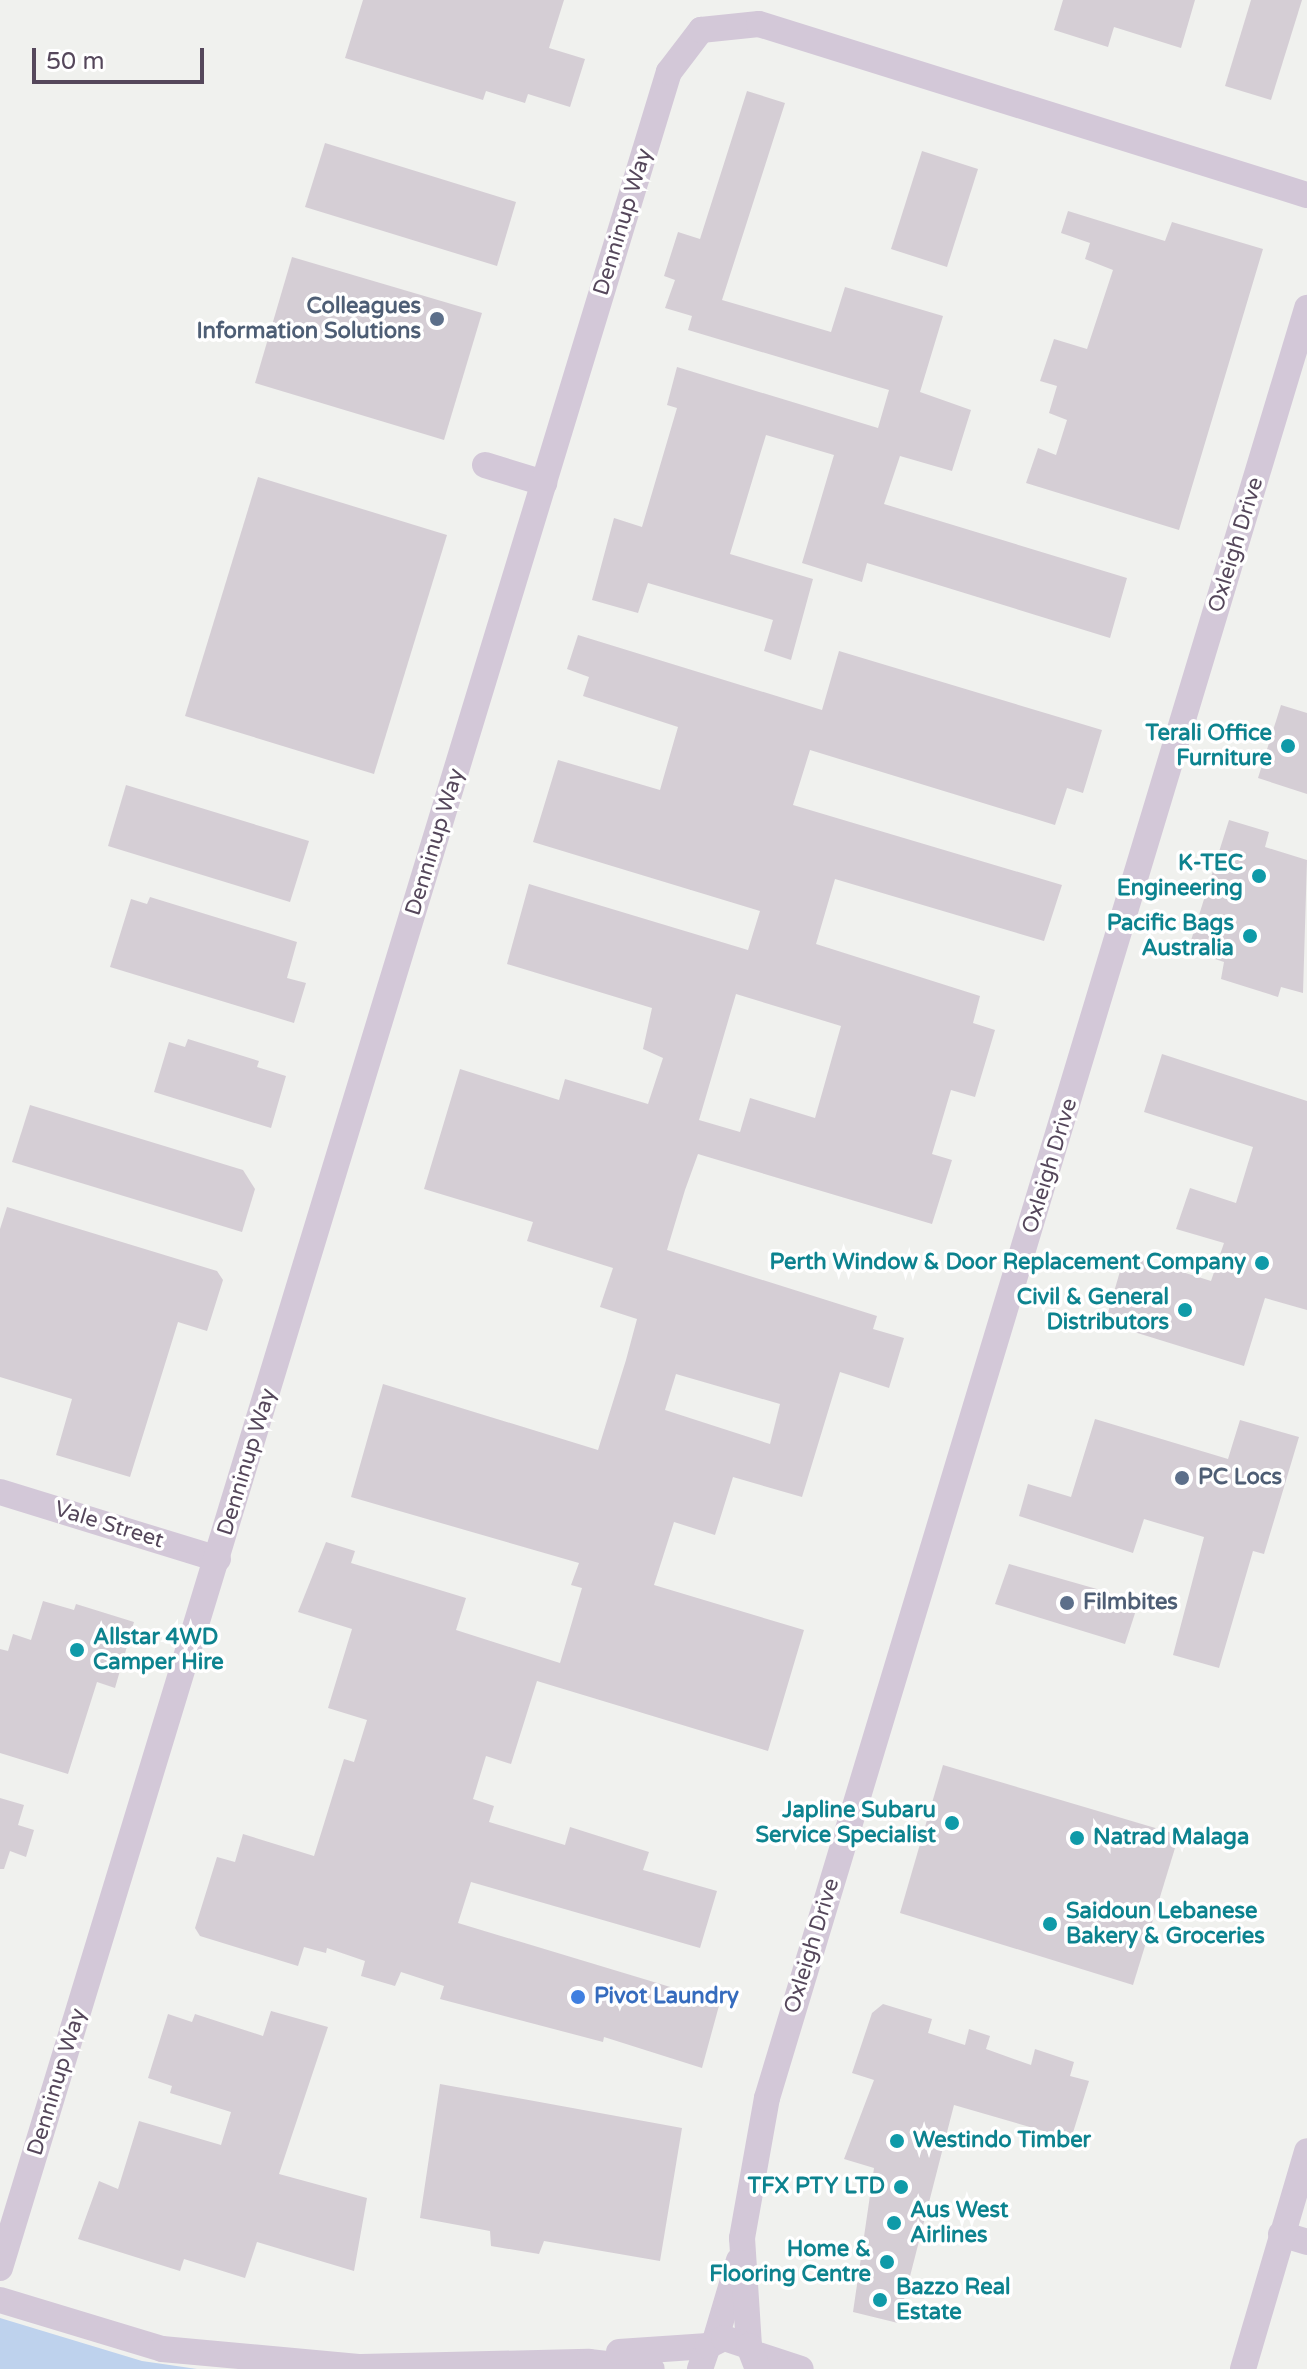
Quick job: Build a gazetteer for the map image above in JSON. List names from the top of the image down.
{
  "streets": {
    "street": ["Denninup Way", "Oxleigh Drive", "Vale Street"]
  },
  "crossings": [
    ["Denninup Way", "Vale Street"]
  ],
  "places": [
    "Colleagues Information Solutions",
    "Terali Office Furniture",
    "K-TEC Engineering",
    "Pacific Bags Australia",
    "Perth Window & Door Replacement Company",
    "Civil & General Distributors",
    "PC Locs",
    "Filmbites",
    "Allstar 4WD Camper Hire",
    "Japline Subaru Service Specialist",
    "Natrad Malaga",
    "Saidoun Lebanese Bakery & Groceries",
    "Pivot Laundry",
    "Westindo Timber",
    "TFX PTY LTD",
    "Aus West Airlines",
    "Home & Flooring Centre",
    "Bazzo Real Estate"
  ],
  "scale_bar": "50 m"
}
